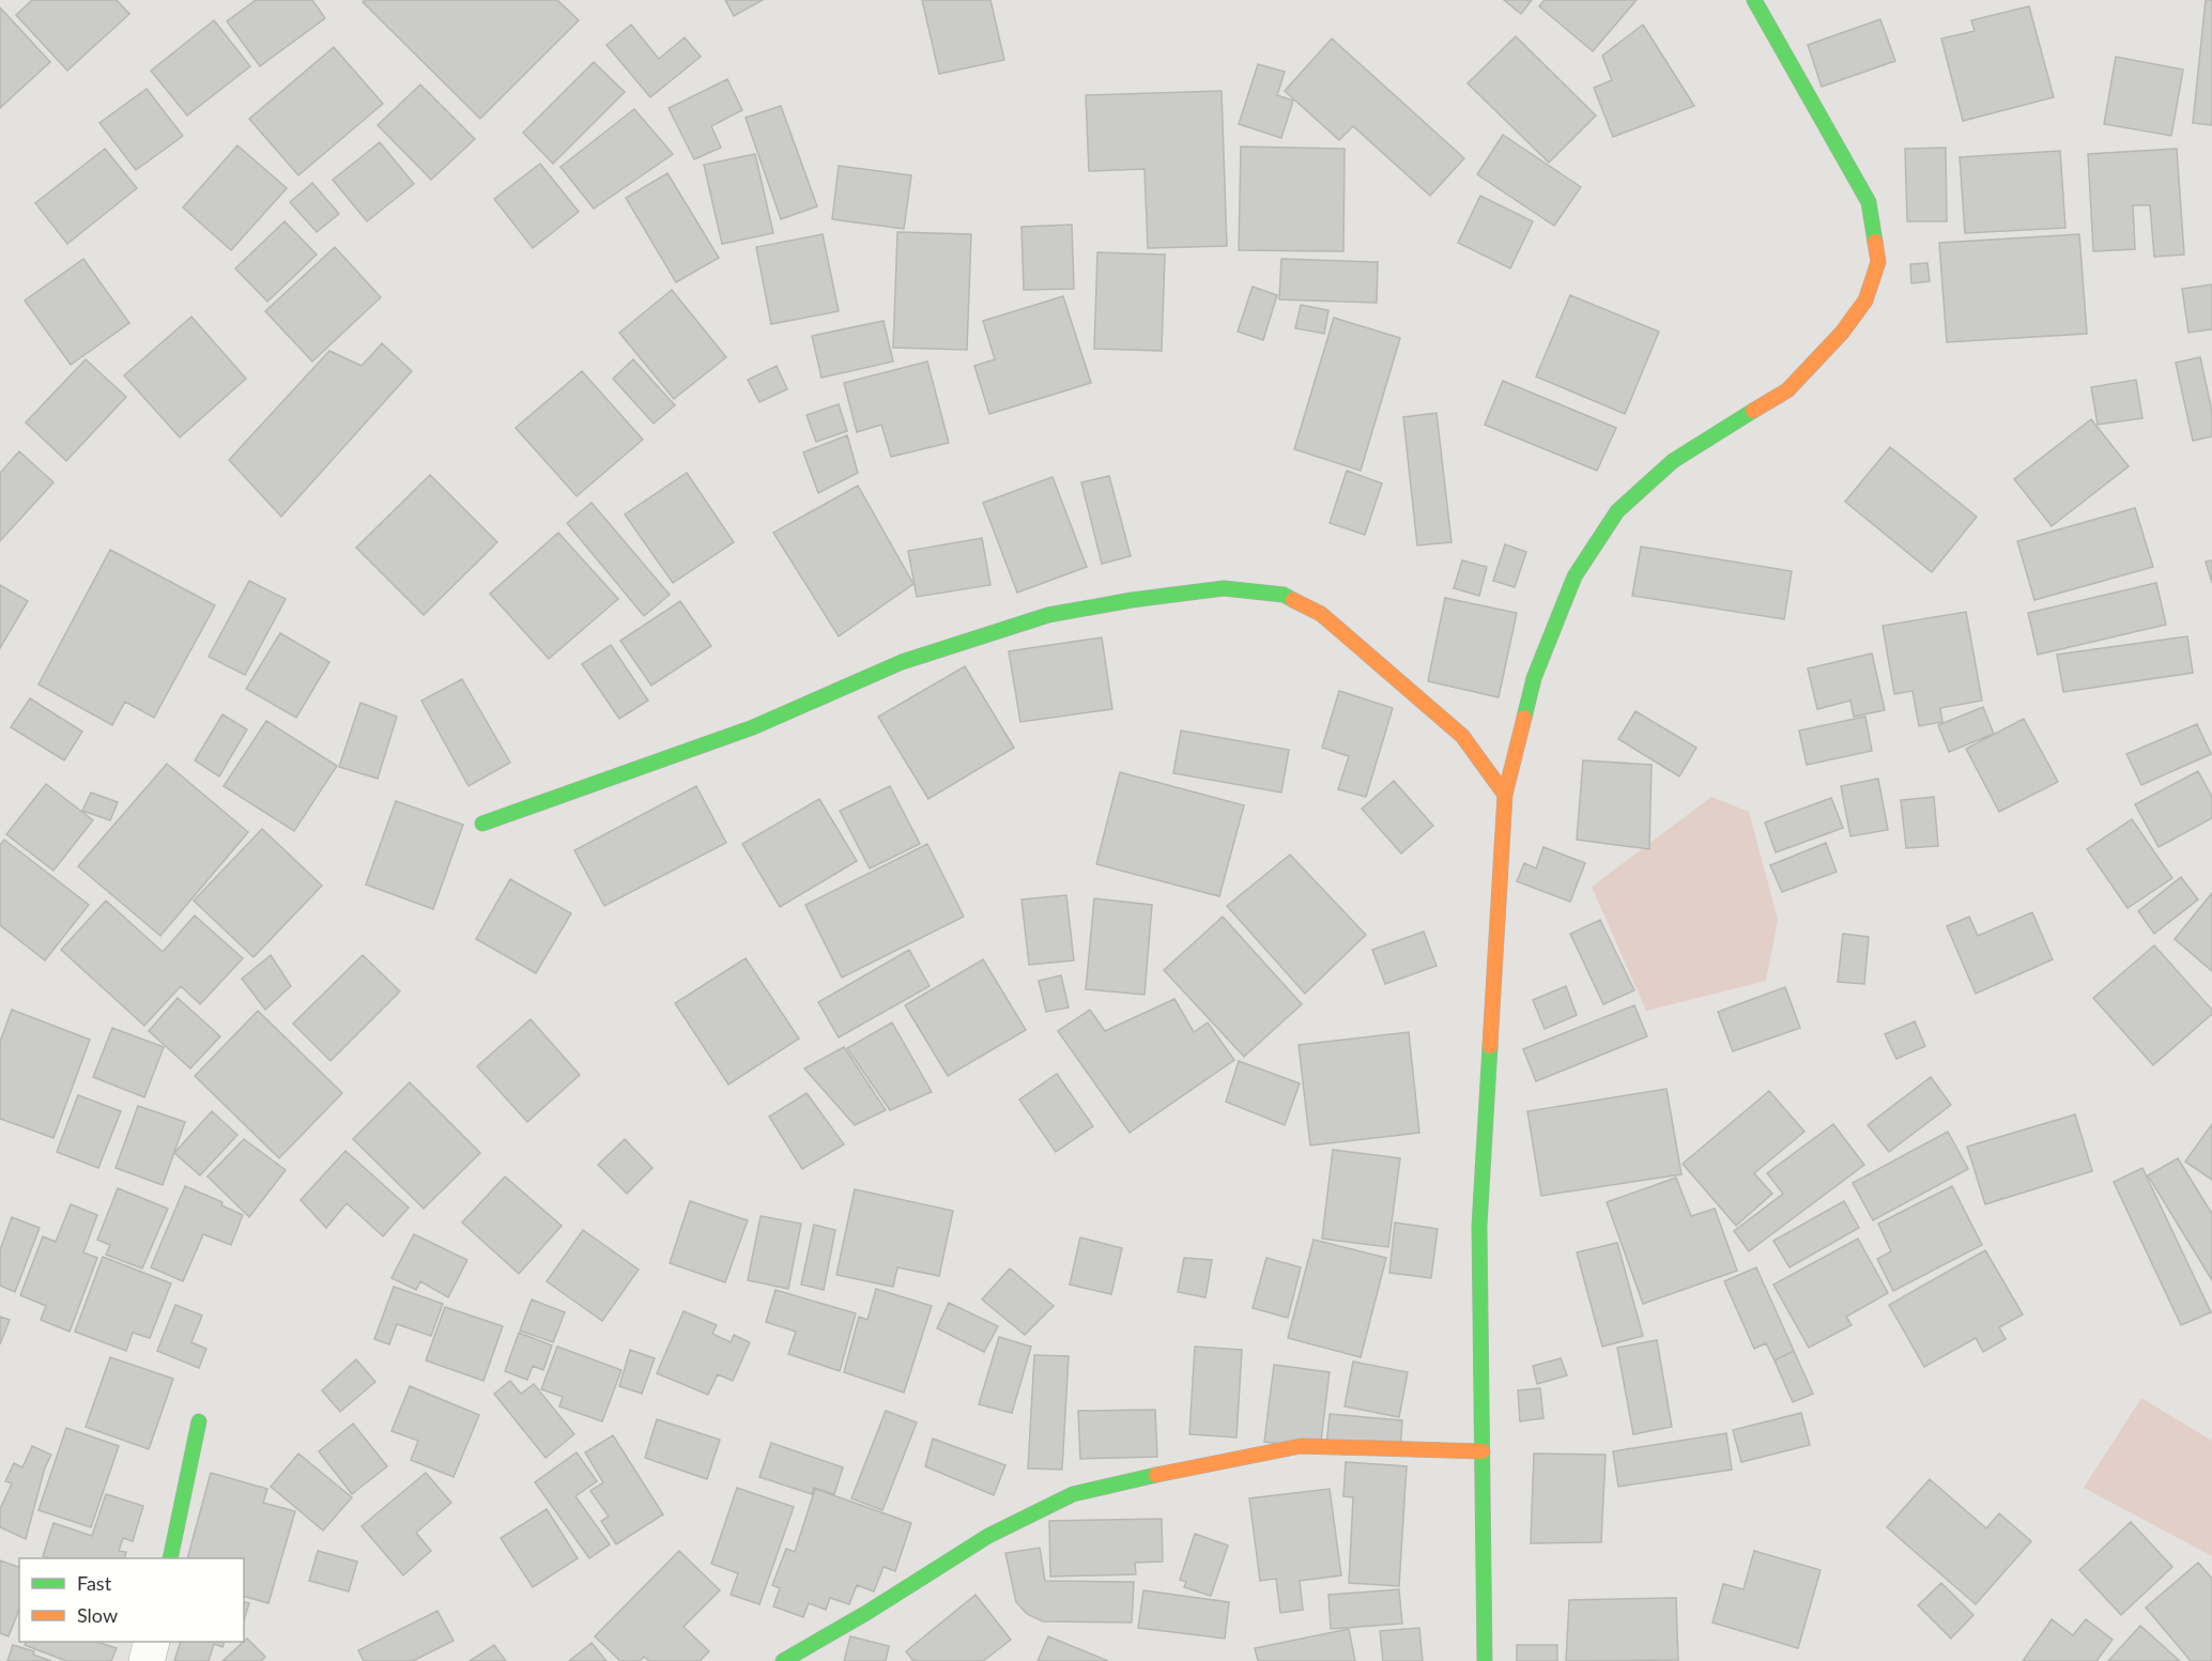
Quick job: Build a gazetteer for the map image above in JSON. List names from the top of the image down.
{
  "legend": ["Fast", "Slow"]
}
